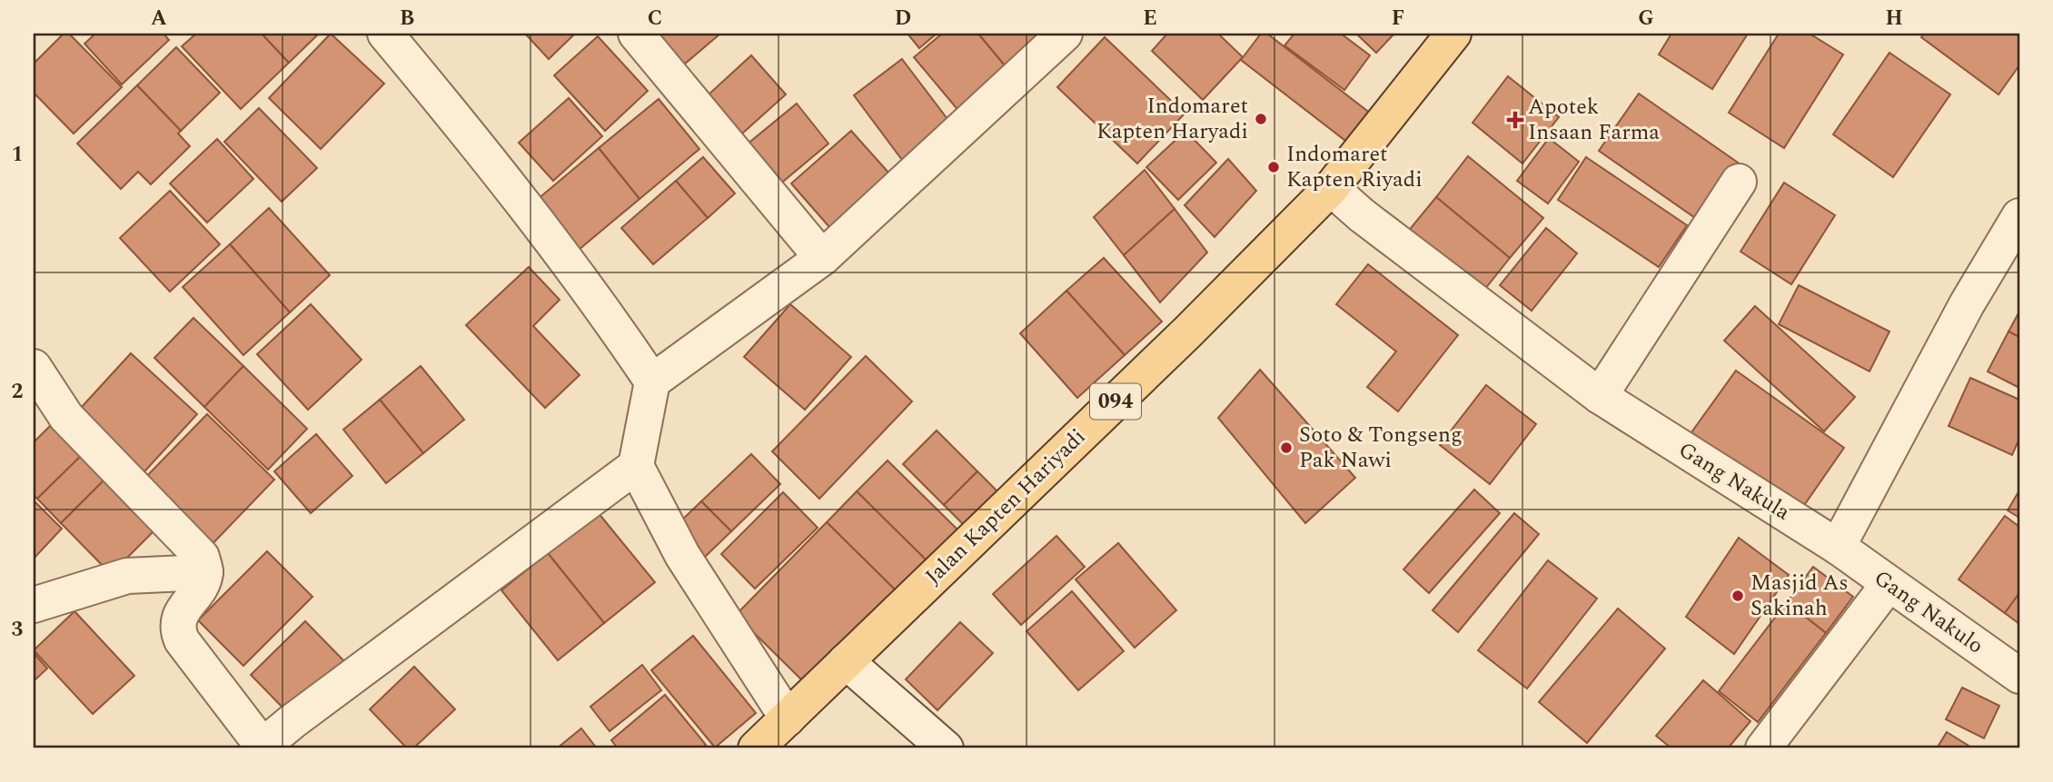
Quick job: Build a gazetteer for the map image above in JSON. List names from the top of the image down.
{
  "streets": {
    "main road": ["094", "Jalan Kapten Hariyadi"],
    "street": ["Gang Nakula", "Gang Nakulo"]
  },
  "crossings": [
    ["Gang Nakula", "Jalan Kapten Hariyadi"],
    ["Gang Nakula", "Gang Nakulo"]
  ],
  "places": {
    "other": [
      "Indomaret Kapten Haryadi",
      "Indomaret Kapten Riyadi",
      "Soto & Tongseng Pak Nawi",
      "Masjid As Sakinah"
    ],
    "health": ["Apotek Insaan Farma"]
  },
  "grid": {
    "columns": [
      "A",
      "B",
      "C",
      "D",
      "E",
      "F",
      "G",
      "H"
    ],
    "rows": ["1", "2", "3"]
  }
}
